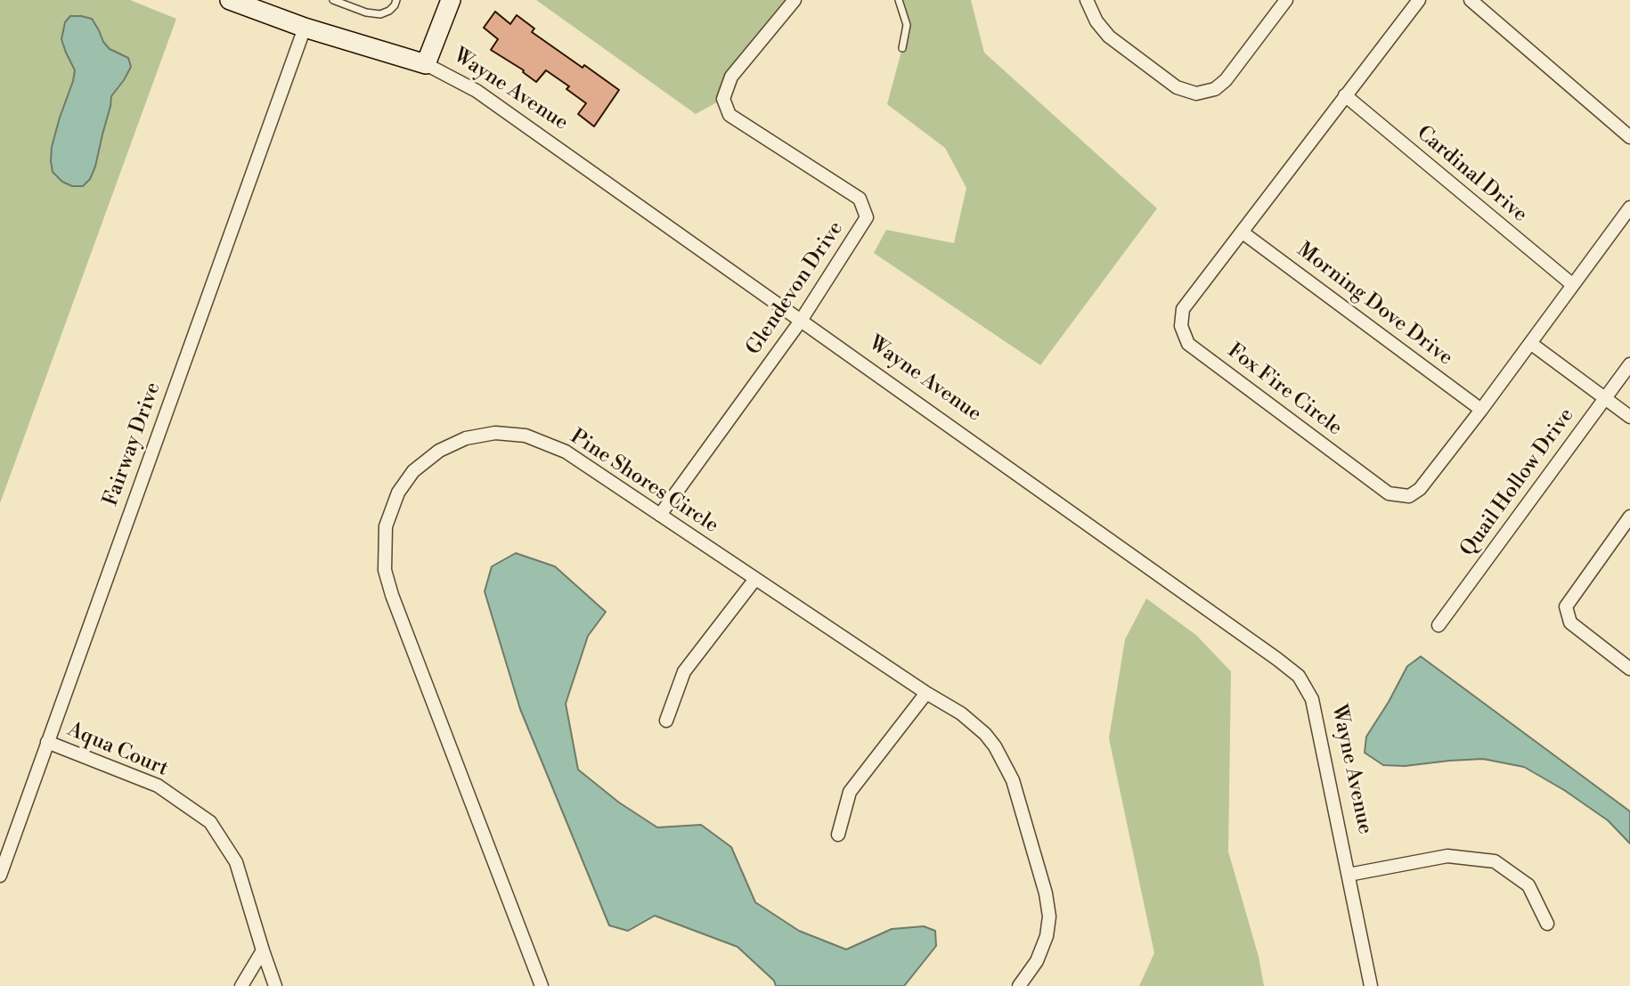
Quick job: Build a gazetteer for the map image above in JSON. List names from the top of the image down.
{
  "streets": {
    "street": [
      "Wayne Avenue",
      "Cardinal Drive",
      "Glendevon Drive",
      "Morning Dove Drive",
      "Fox Fire Circle",
      "Fairway Drive",
      "Pine Shores Circle",
      "Quail Hollow Drive",
      "Aqua Court"
    ]
  },
  "crossings": [
    ["Wayne Avenue", "Glendevon Drive"],
    ["Wayne Avenue", "Fairway Drive"],
    ["Cardinal Drive", "Fox Fire Circle"],
    ["Glendevon Drive", "Pine Shores Circle"],
    ["Morning Dove Drive", "Fox Fire Circle"],
    ["Fairway Drive", "Aqua Court"]
  ]
}
